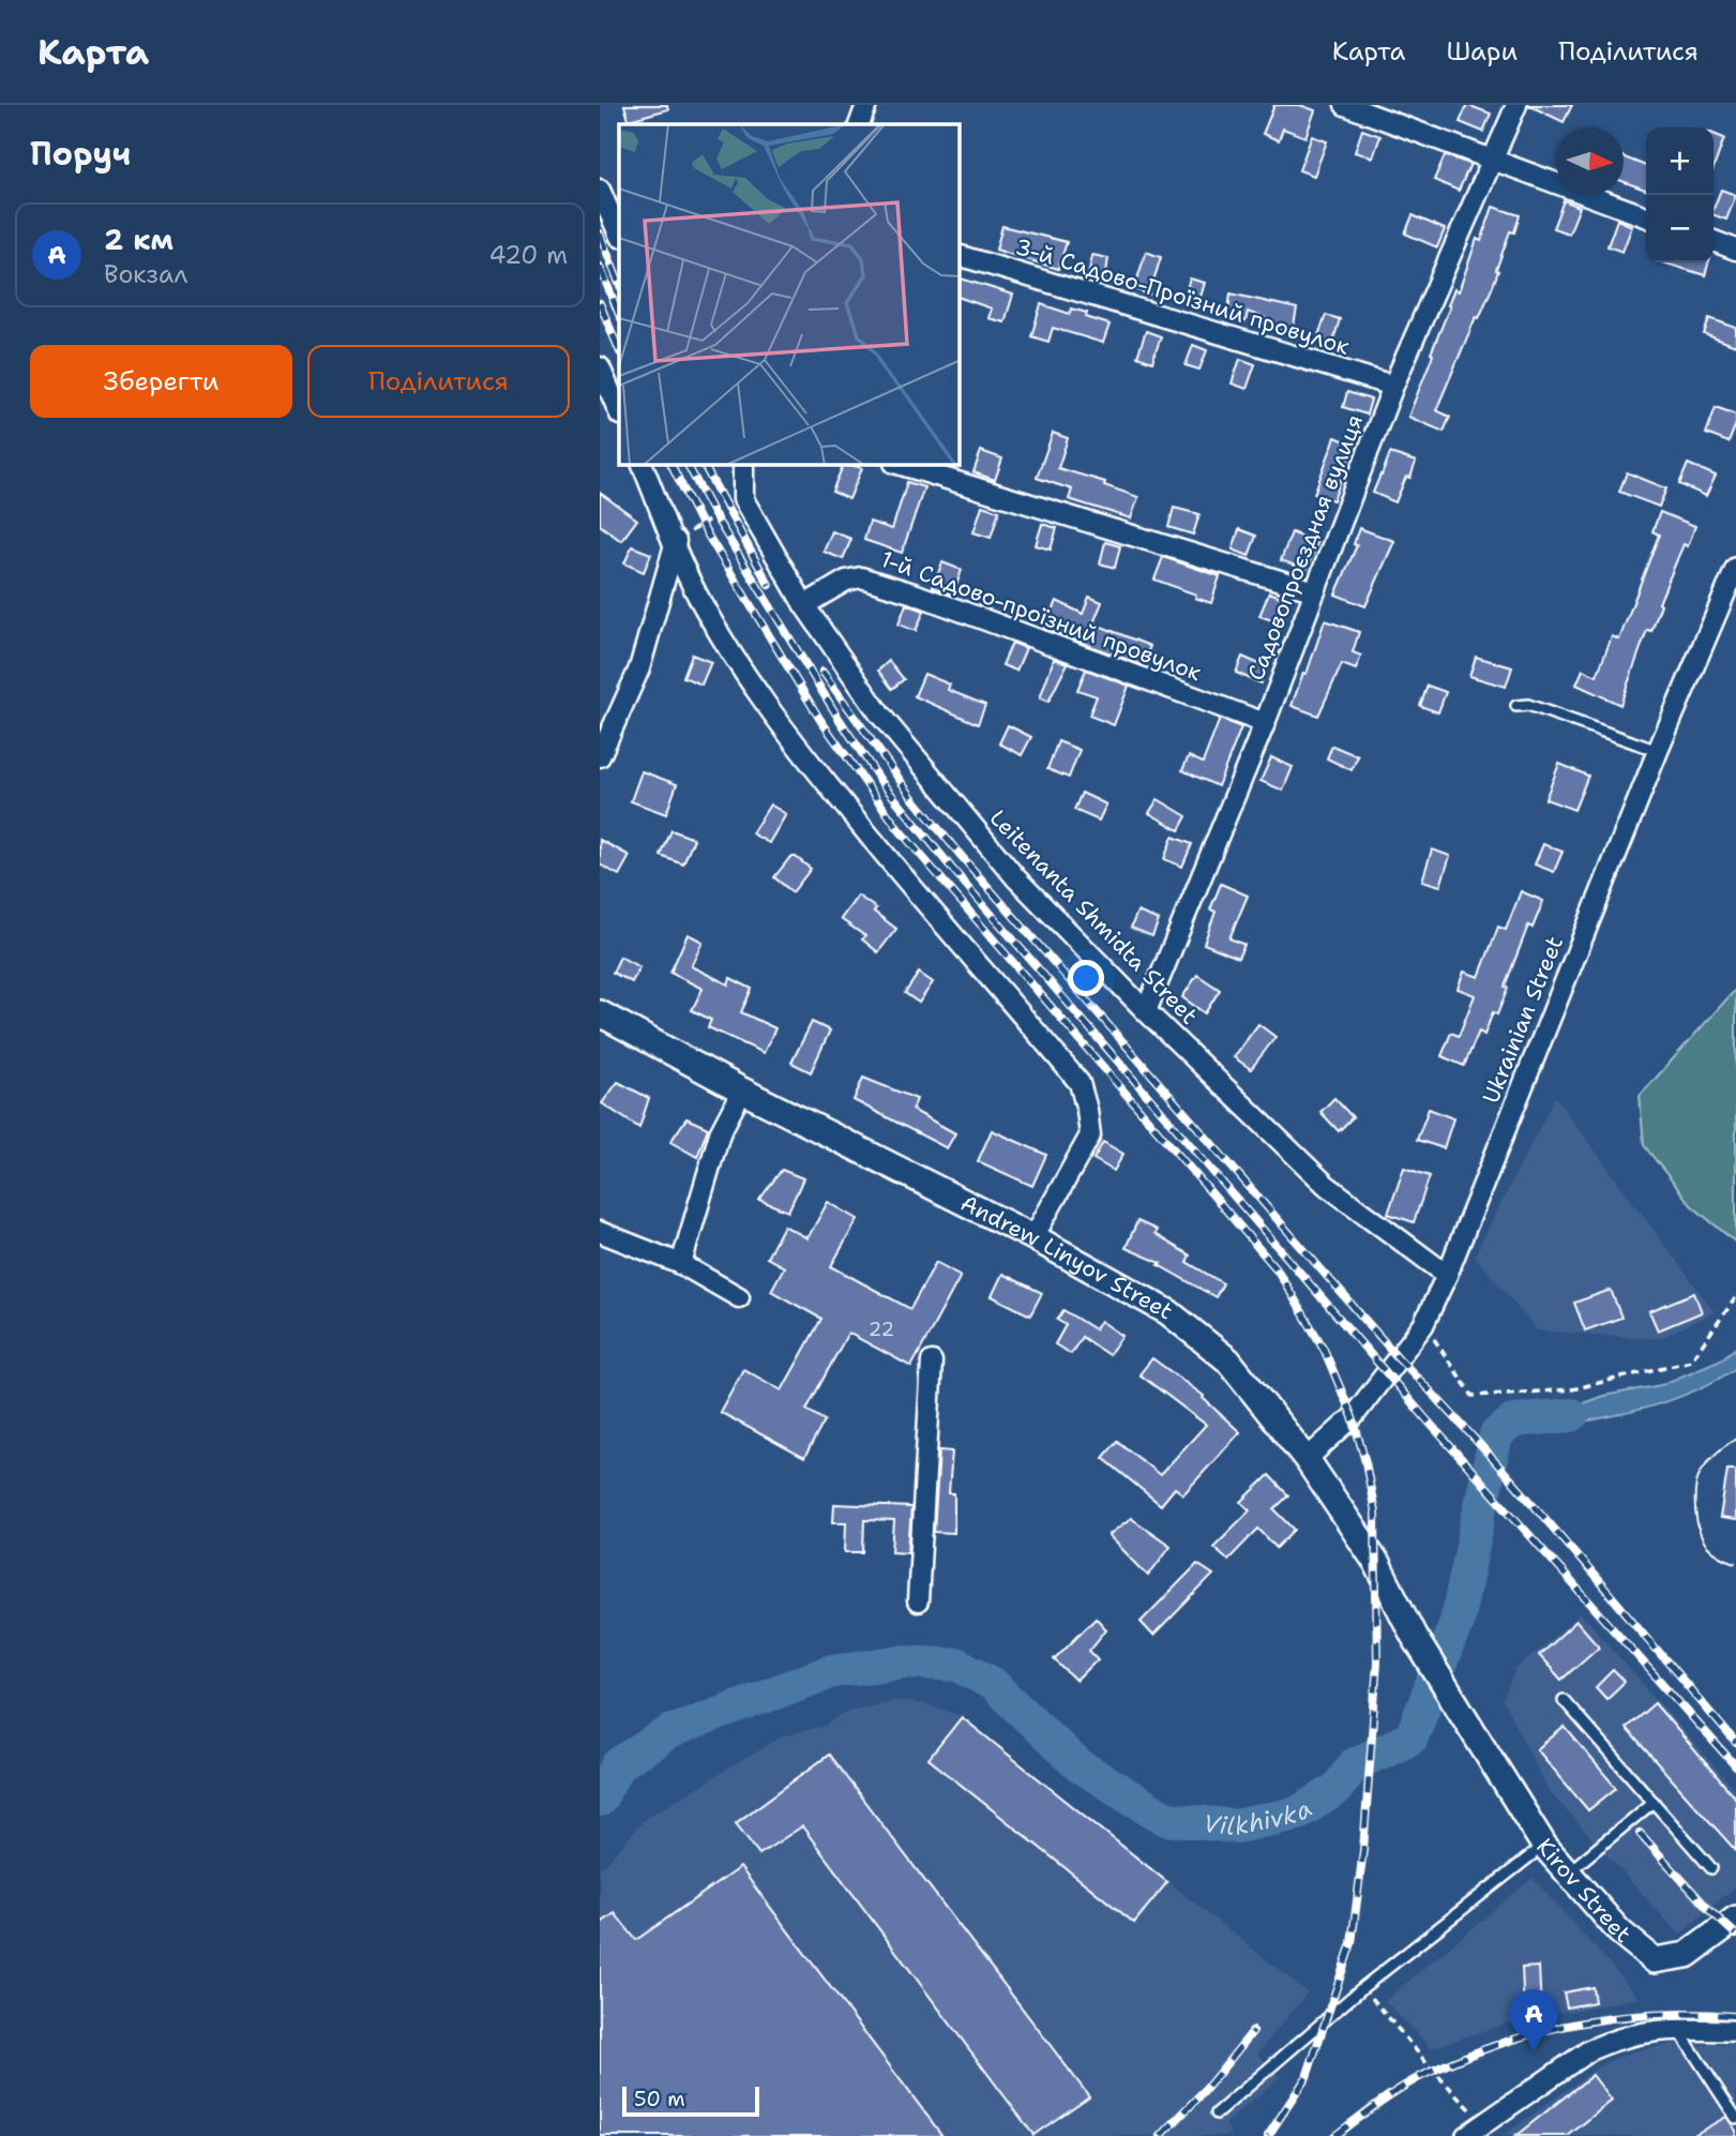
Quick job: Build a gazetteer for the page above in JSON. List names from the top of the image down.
{
  "streets": {
    "street": [
      "3-й Садово-Проїзний провулок",
      "Садовопроєздная вулиця",
      "1-й Садово-проїзний провулок",
      "Leitenanta Shmidta Street",
      "Ukrainian Street",
      "Andrew Linyov Street",
      "Kirov Street"
    ]
  },
  "crossings": [
    ["3-й Садово-Проїзний провулок", "Садовопроєздная вулиця"],
    ["Садовопроєздная вулиця", "1-й Садово-проїзний провулок"],
    ["Садовопроєздная вулиця", "Leitenanta Shmidta Street"],
    ["1-й Садово-проїзний провулок", "Leitenanta Shmidta Street"],
    ["Leitenanta Shmidta Street", "Ukrainian Street"],
    ["Ukrainian Street", "Andrew Linyov Street"],
    ["Andrew Linyov Street", "Kirov Street"]
  ],
  "water": ["Vilkhivka"],
  "house_numbers": ["22"],
  "scale_bar": "50 m",
  "north": "right",
  "page": {
    "header": "Карта",
    "nav": ["Карта", "Шари", "Поділитися"],
    "heading": "Поруч",
    "map_buttons": ["+", "−"],
    "list": [
      {
        "mark": "A",
        "name": "2 км",
        "note": "Вокзал",
        "value": "420 m"
      }
    ],
    "buttons": ["Зберегти", "Поділитися"],
    "pins": "A",
    "scale": "50 m"
  }
}
